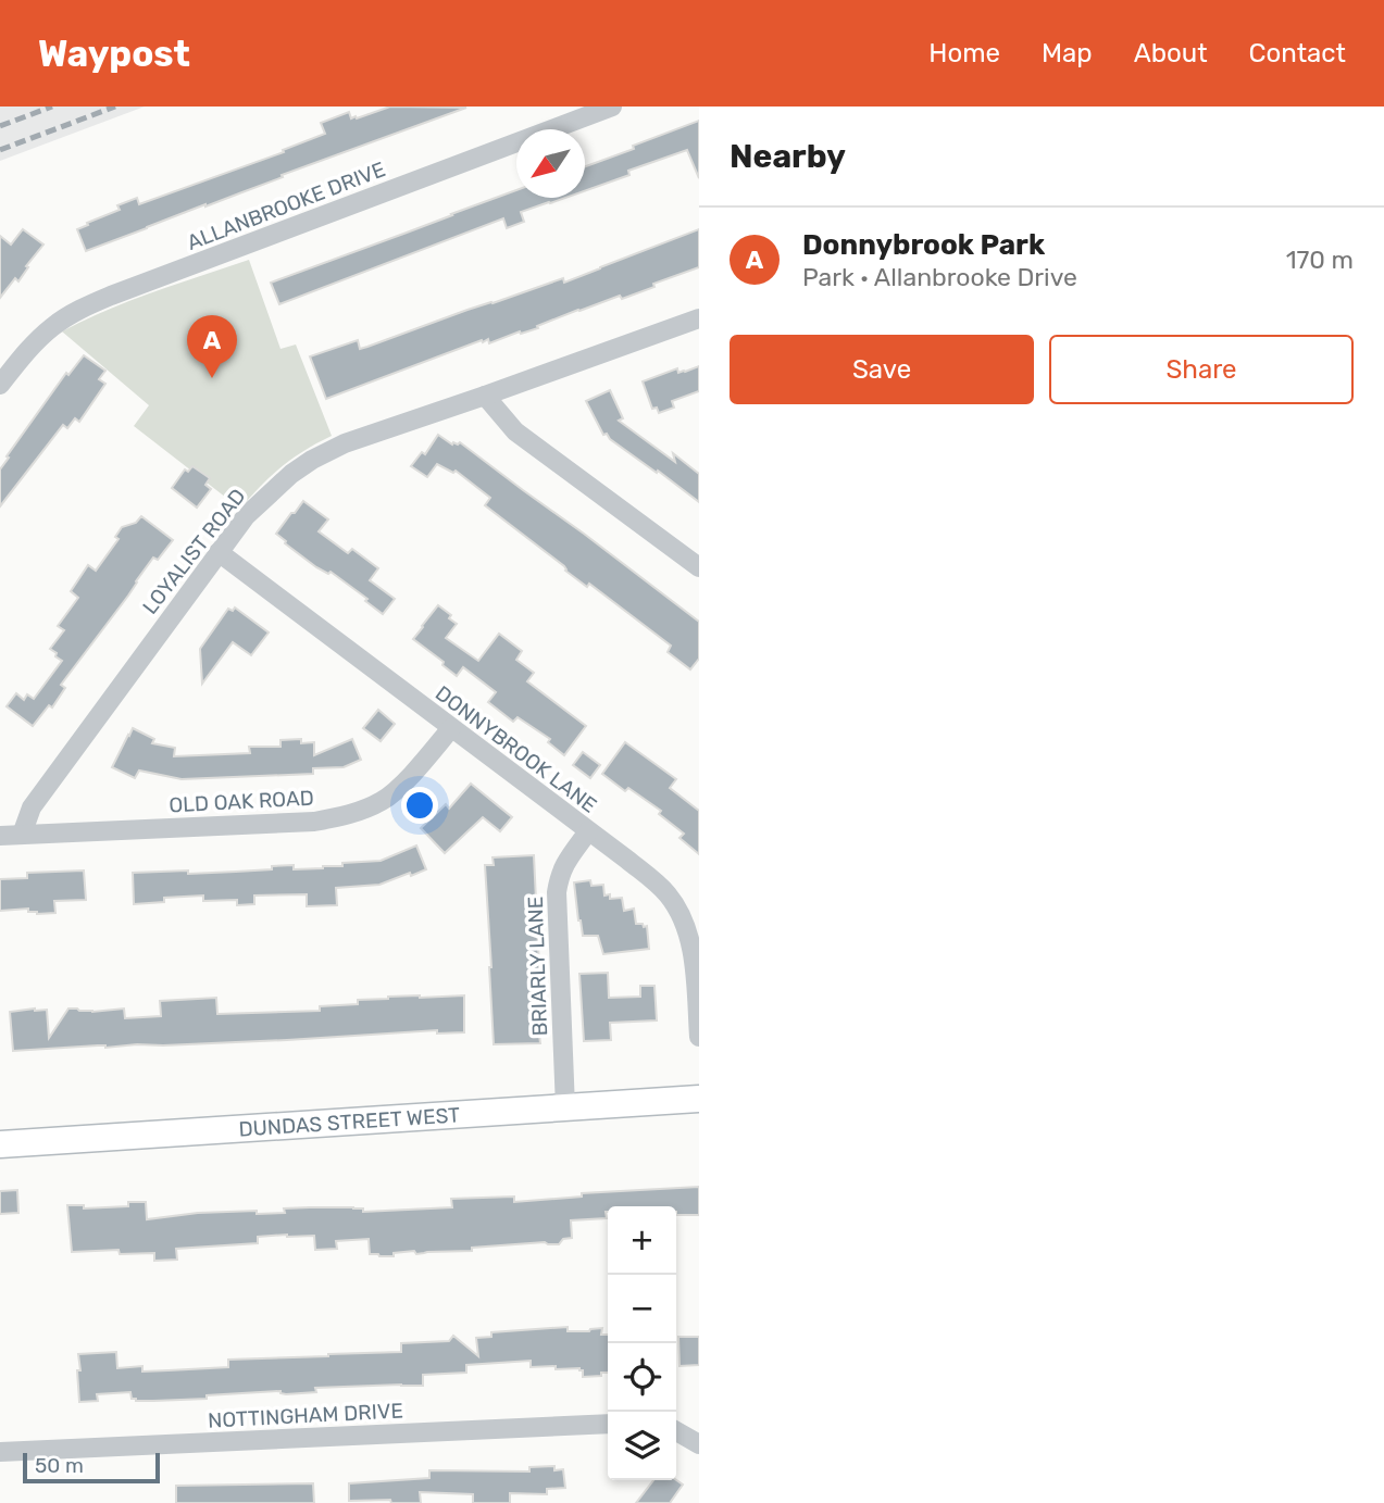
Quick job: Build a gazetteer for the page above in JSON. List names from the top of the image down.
{
  "streets": {
    "main road": ["DUNDAS STREET WEST"],
    "street": [
      "ALLANBROOKE DRIVE",
      "LOYALIST ROAD",
      "DONNYBROOK LANE",
      "OLD OAK ROAD",
      "BRIARLY LANE",
      "NOTTINGHAM DRIVE"
    ]
  },
  "crossings": [
    ["LOYALIST ROAD", "DONNYBROOK LANE"],
    ["LOYALIST ROAD", "OLD OAK ROAD"],
    ["DONNYBROOK LANE", "OLD OAK ROAD"],
    ["DONNYBROOK LANE", "BRIARLY LANE"],
    ["BRIARLY LANE", "DUNDAS STREET WEST"]
  ],
  "scale_bar": "50 m",
  "north": "bottom left",
  "page": {
    "header": "Waypost",
    "nav": [
      "Home",
      "Map",
      "About",
      "Contact"
    ],
    "heading": "Nearby",
    "list": [
      {
        "mark": "A",
        "name": "Donnybrook Park",
        "note": "Park · Allanbrooke Drive",
        "value": "170 m"
      }
    ],
    "buttons": ["Save", "Share"],
    "pins": "A",
    "map_buttons": ["+", "−"],
    "scale": "50 m"
  }
}
